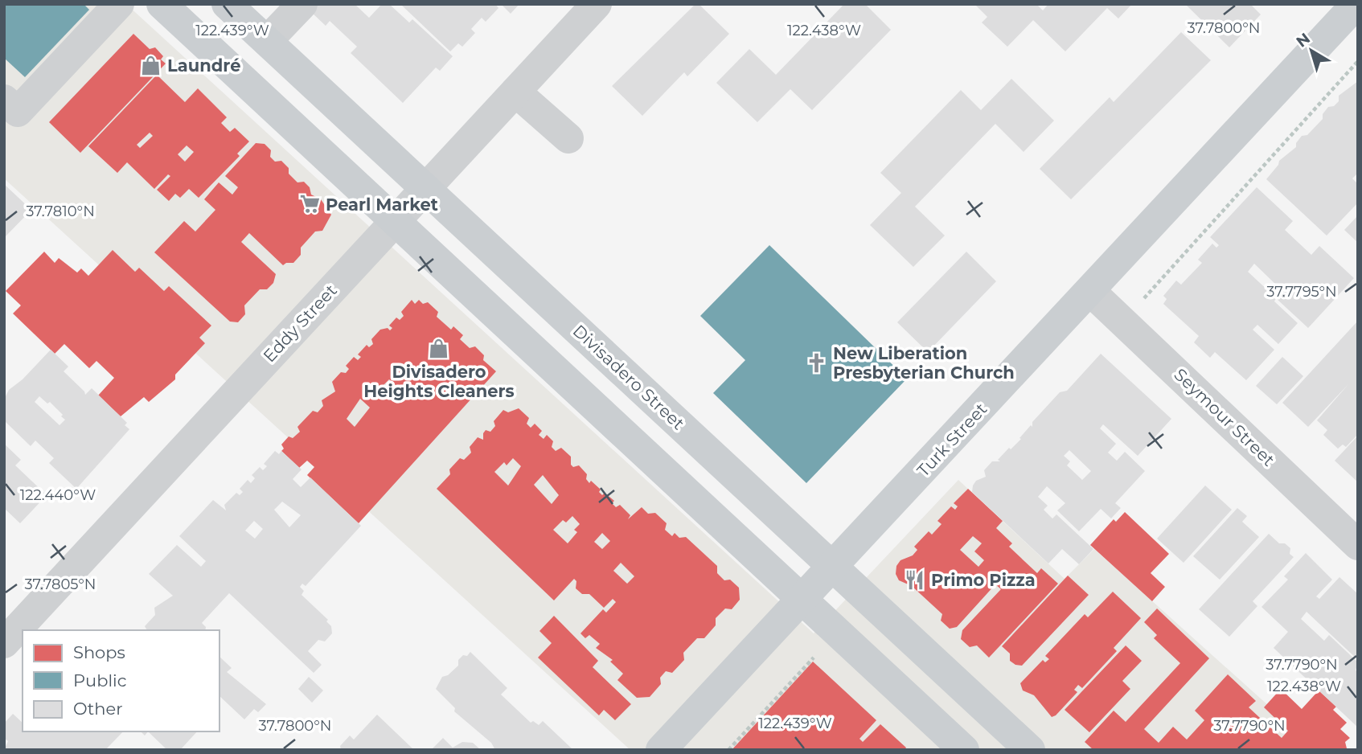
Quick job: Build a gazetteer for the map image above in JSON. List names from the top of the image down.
{
  "streets": {
    "main road": ["Divisadero Street", "Turk Street"],
    "street": ["Eddy Street", "Seymour Street"]
  },
  "crossings": [
    ["Eddy Street", "Divisadero Street"],
    ["Divisadero Street", "Turk Street"],
    ["Seymour Street", "Turk Street"]
  ],
  "places": {
    "shop": ["Laundré", "Divisadero Heights Cleaners"],
    "supermarket": ["Pearl Market"],
    "church": ["New Liberation Presbyterian Church"],
    "restaurant": ["Primo Pizza"]
  },
  "legend": ["Shops", "Public", "Other"],
  "north": "top left",
  "coordinates": [
    "37.7800°N",
    "122.439°W",
    "122.438°W",
    "37.7810°N",
    "37.7795°N",
    "122.440°W",
    "37.7805°N",
    "37.7790°N"
  ]
}
